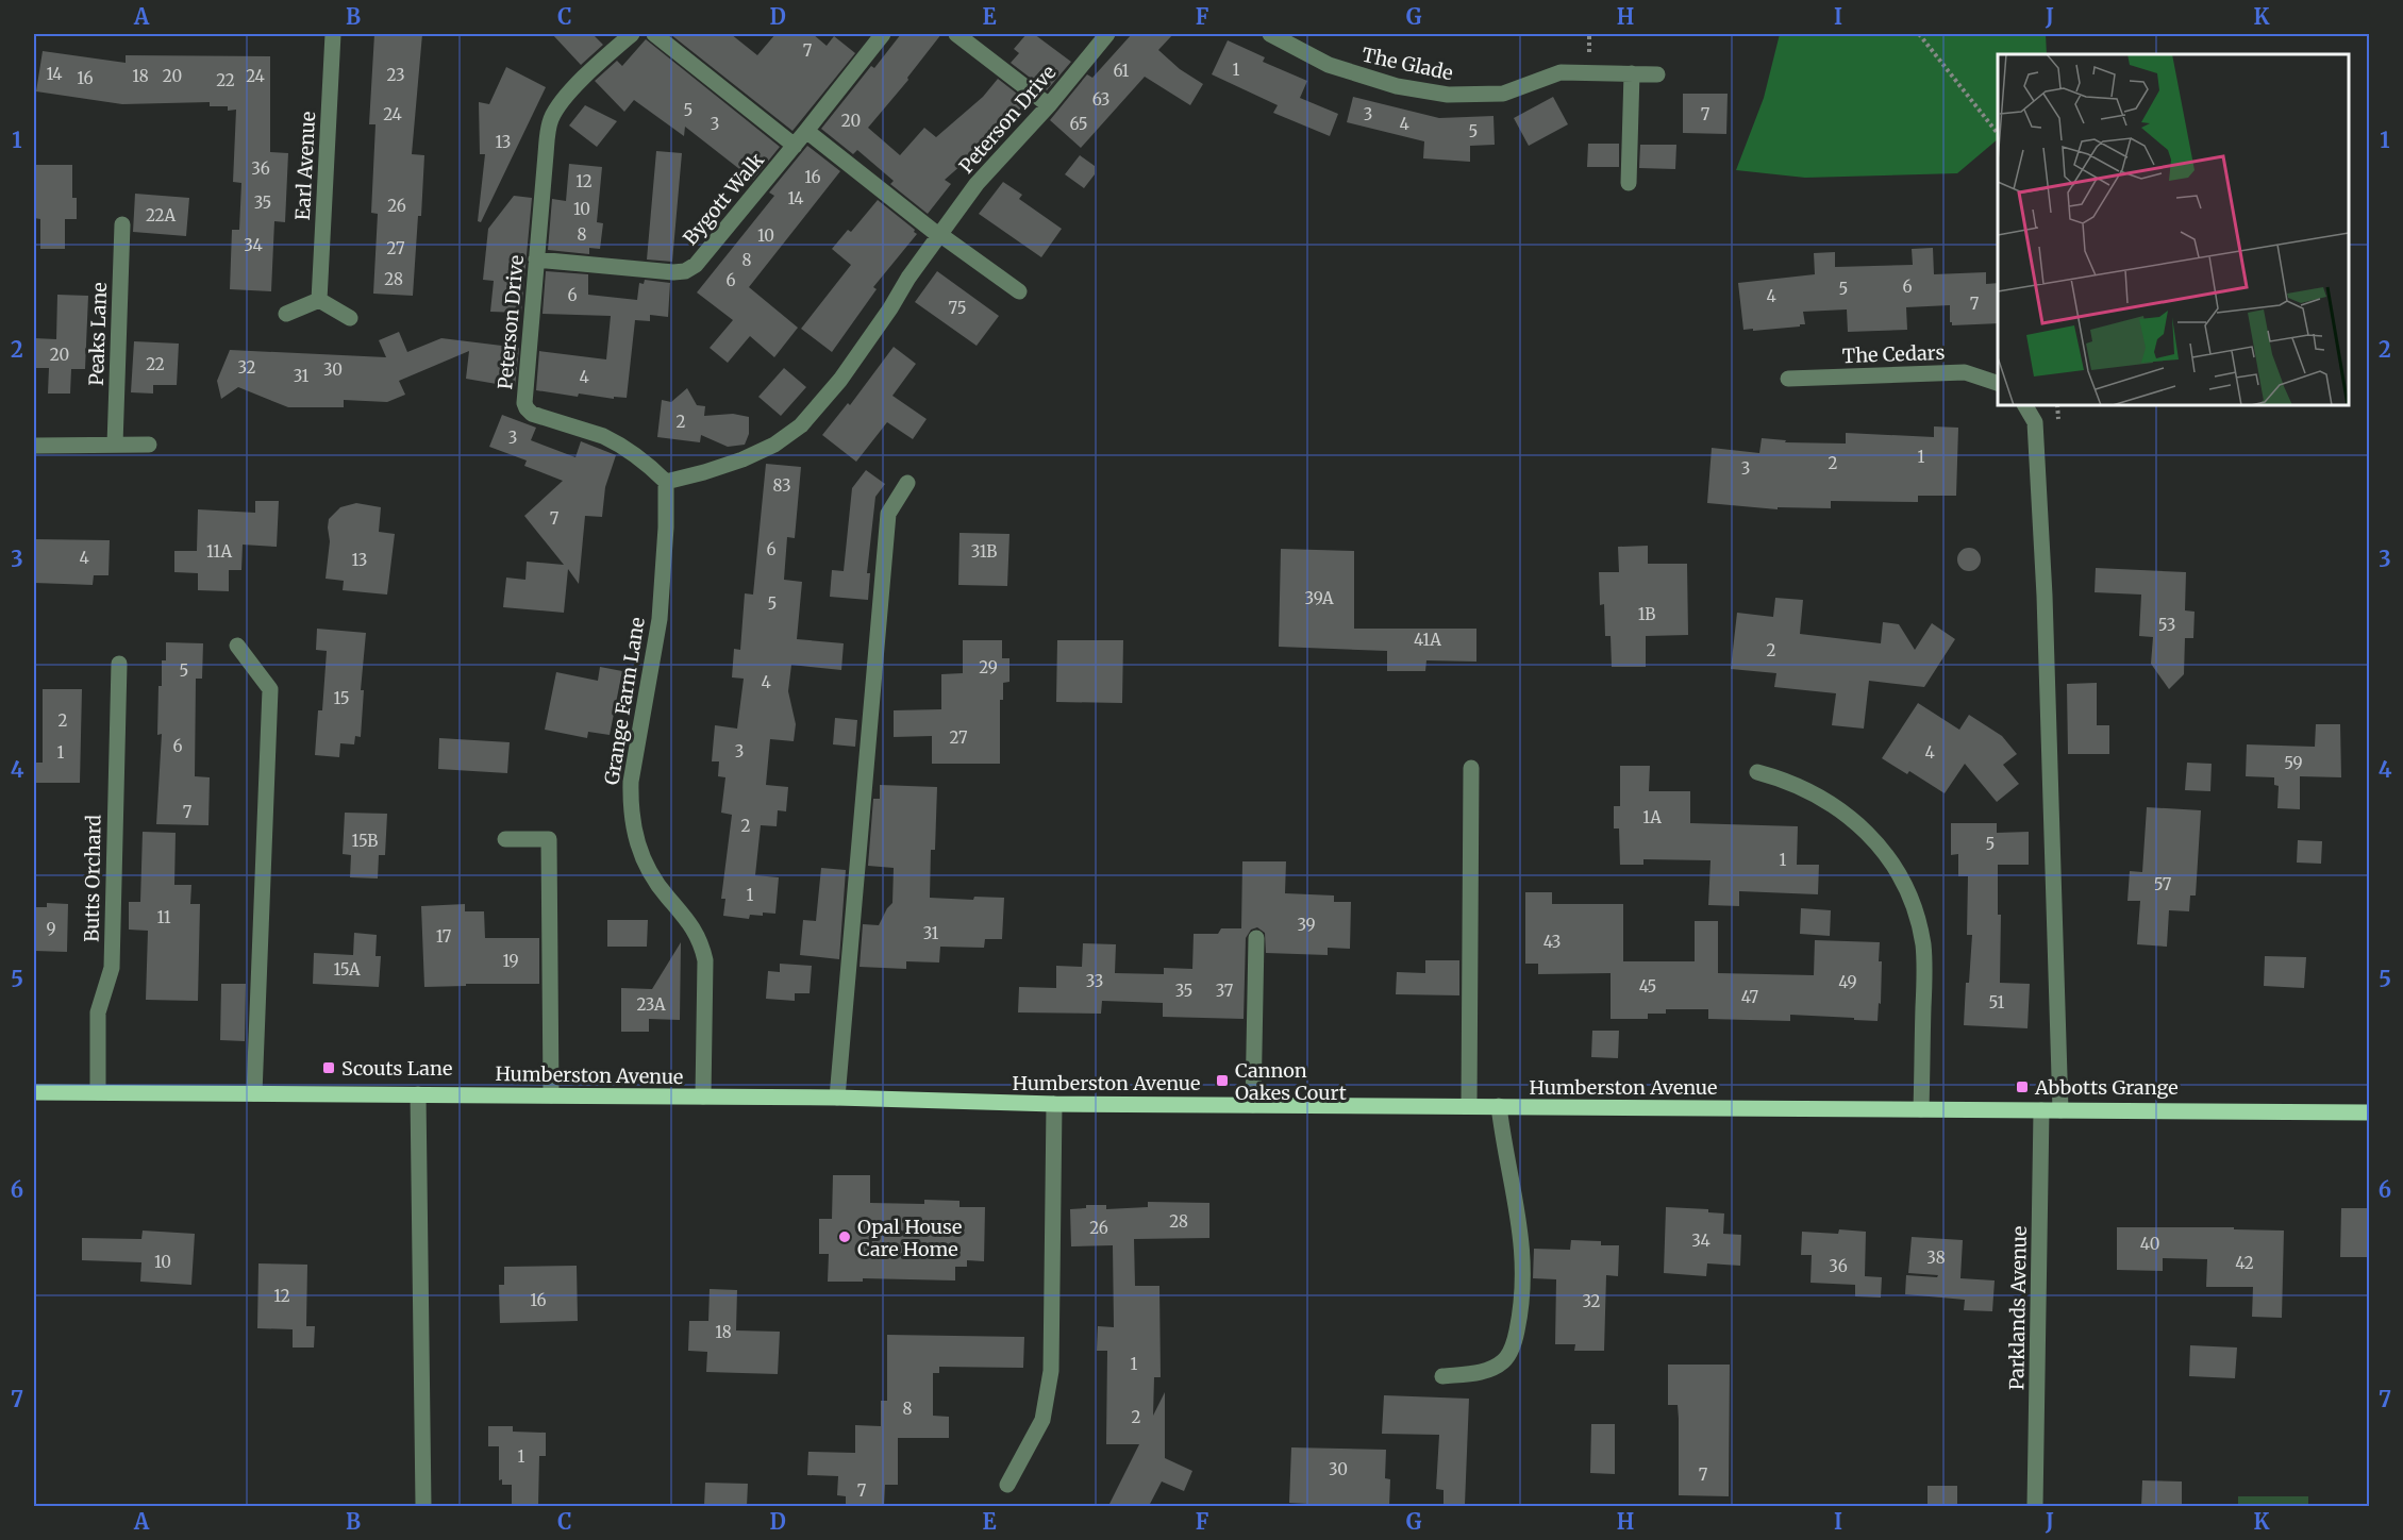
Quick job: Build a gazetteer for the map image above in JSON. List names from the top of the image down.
{
  "streets": {
    "main road": ["Humberston Avenue"],
    "street": [
      "The Glade",
      "Peterson Drive",
      "Earl Avenue",
      "Bygott Walk",
      "Peaks Lane",
      "The Cedars",
      "Grange Farm Lane",
      "Butts Orchard",
      "Parklands Avenue"
    ]
  },
  "crossings": [
    ["Peterson Drive", "Bygott Walk"],
    ["Peterson Drive", "Grange Farm Lane"],
    ["Grange Farm Lane", "Humberston Avenue"],
    ["Butts Orchard", "Humberston Avenue"],
    ["Humberston Avenue", "Parklands Avenue"]
  ],
  "places": {
    "transit": ["Scouts Lane", "Cannon Oakes Court", "Abbotts Grange"],
    "other": ["Opal House Care Home"]
  },
  "house_numbers": [
    "7",
    "1",
    "61",
    "14",
    "23",
    "18",
    "20",
    "24",
    "16",
    "22",
    "63",
    "5",
    "24",
    "3",
    "7",
    "20",
    "3",
    "65",
    "4",
    "5",
    "13",
    "36",
    "16",
    "12",
    "14",
    "35",
    "26",
    "10",
    "22A",
    "8",
    "10",
    "34",
    "27",
    "8",
    "28",
    "6",
    "6",
    "5",
    "6",
    "4",
    "7",
    "75",
    "20",
    "22",
    "32",
    "30",
    "31",
    "4",
    "2",
    "3",
    "1",
    "2",
    "3",
    "83",
    "7",
    "6",
    "11A",
    "31B",
    "4",
    "13",
    "39A",
    "5",
    "1B",
    "53",
    "41A",
    "2",
    "29",
    "5",
    "4",
    "15",
    "2",
    "27",
    "6",
    "3",
    "1",
    "4",
    "59",
    "7",
    "1A",
    "2",
    "15B",
    "5",
    "1",
    "57",
    "1",
    "11",
    "39",
    "9",
    "31",
    "17",
    "43",
    "19",
    "15A",
    "33",
    "49",
    "45",
    "35",
    "37",
    "47",
    "51",
    "23A",
    "28",
    "26",
    "34",
    "40",
    "38",
    "10",
    "42",
    "36",
    "12",
    "16",
    "32",
    "18",
    "1",
    "8",
    "2",
    "1",
    "30",
    "7",
    "7"
  ],
  "grid": {
    "columns": [
      "A",
      "B",
      "C",
      "D",
      "E",
      "F",
      "G",
      "H",
      "I",
      "J",
      "K"
    ],
    "rows": [
      "1",
      "2",
      "3",
      "4",
      "5",
      "6",
      "7"
    ]
  }
}
